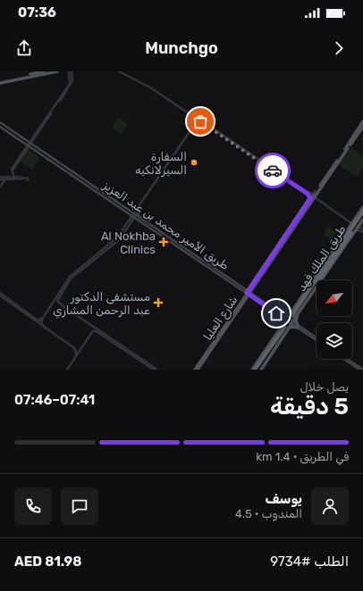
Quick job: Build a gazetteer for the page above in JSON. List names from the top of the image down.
{
  "streets": {
    "highway": ["طريق الملك فهد"],
    "main road": ["طريق الأمير محمد بن عبد العزيز", "شارع العليا"]
  },
  "crossings": [
    ["طريق الأمير محمد بن عبد العزيز", "شارع العليا"]
  ],
  "places": {
    "other": ["السفارة السيرلانكيه"],
    "health": ["Al Nokhba Clinics", "مستشفى الدكتور عبد الرحمن المشاري"]
  },
  "north": "bottom left",
  "page": {
    "status": "07:36",
    "header": "Munchgo",
    "heading": ["5 دقيقة", "يصل خلال", "07:41–07:46"],
    "panel": [
      "يوسف",
      "المندوب · 4.5",
      "الطلب #9734",
      "AED 81.98"
    ],
    "bar": "في الطريق · 1.4 km"
  }
}
